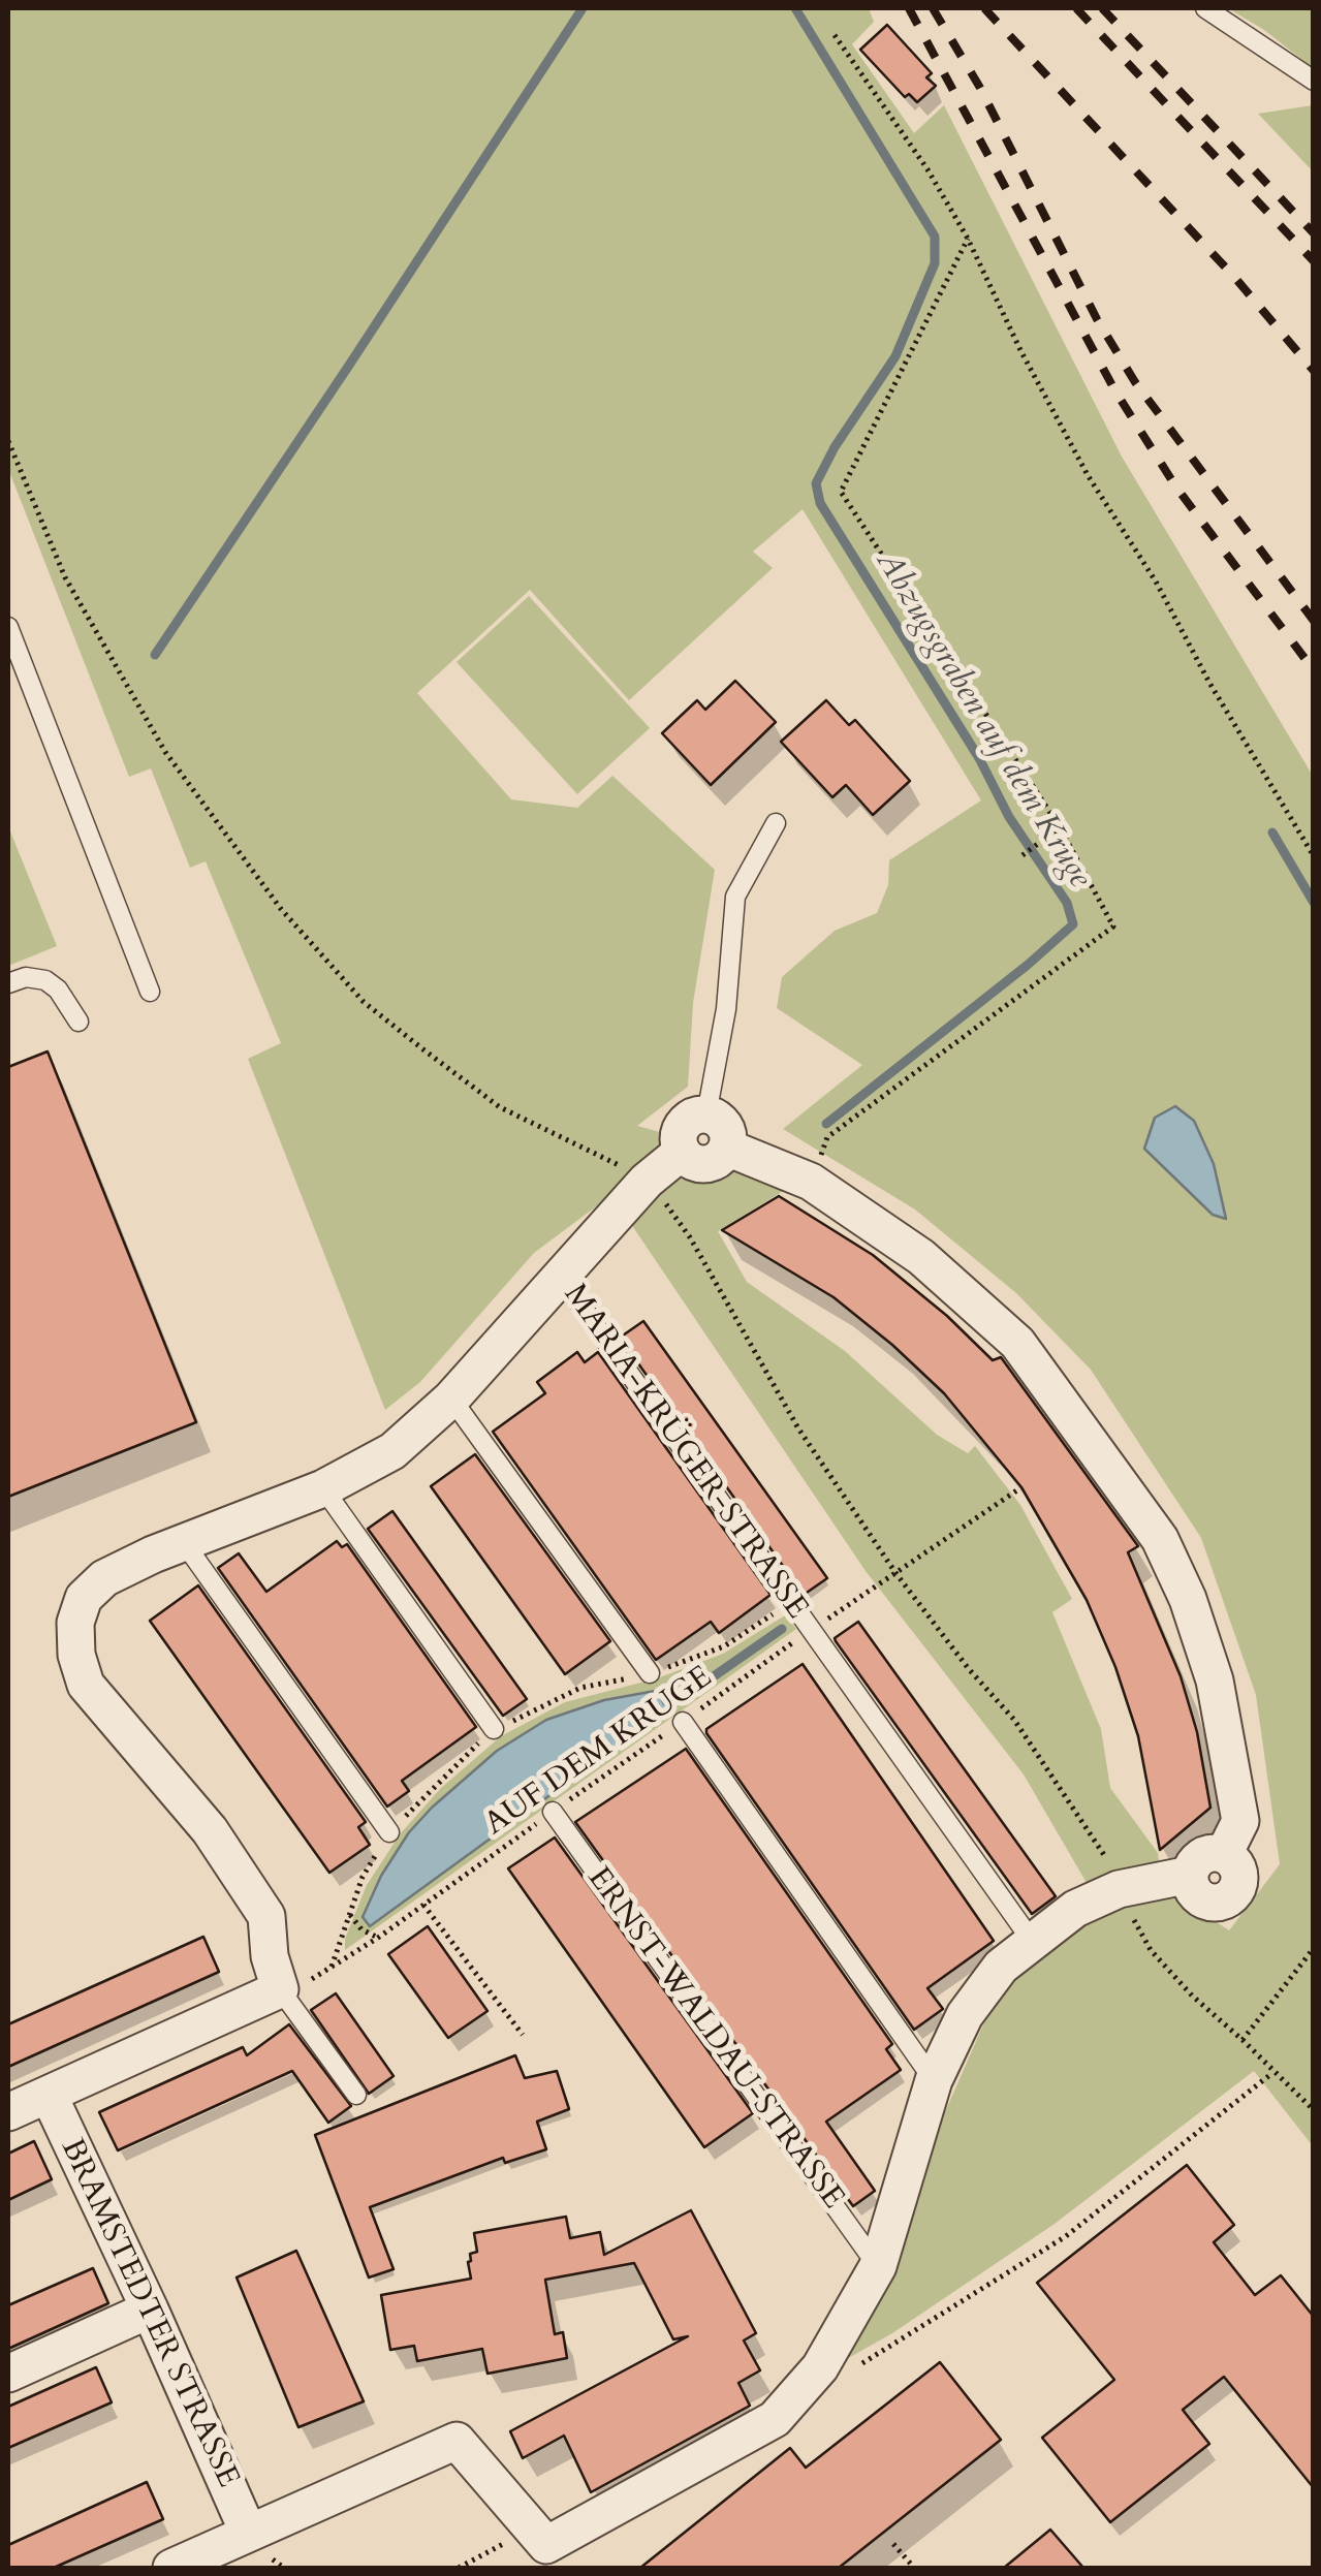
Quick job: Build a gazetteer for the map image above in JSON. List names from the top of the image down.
{
  "streets": {
    "street": ["MARIA-KRÜGER-STRASSE", "ERNST-WALDAU-STRASSE", "BRAMSTEDTER STRASSE"],
    "path": ["AUF DEM KRUGE"]
  },
  "crossings": [
    ["MARIA-KRÜGER-STRASSE", "AUF DEM KRUGE"],
    ["MARIA-KRÜGER-STRASSE", "ERNST-WALDAU-STRASSE"],
    ["AUF DEM KRUGE", "ERNST-WALDAU-STRASSE"]
  ],
  "water": ["Abzugsgraben auf dem Kruge"]
}
